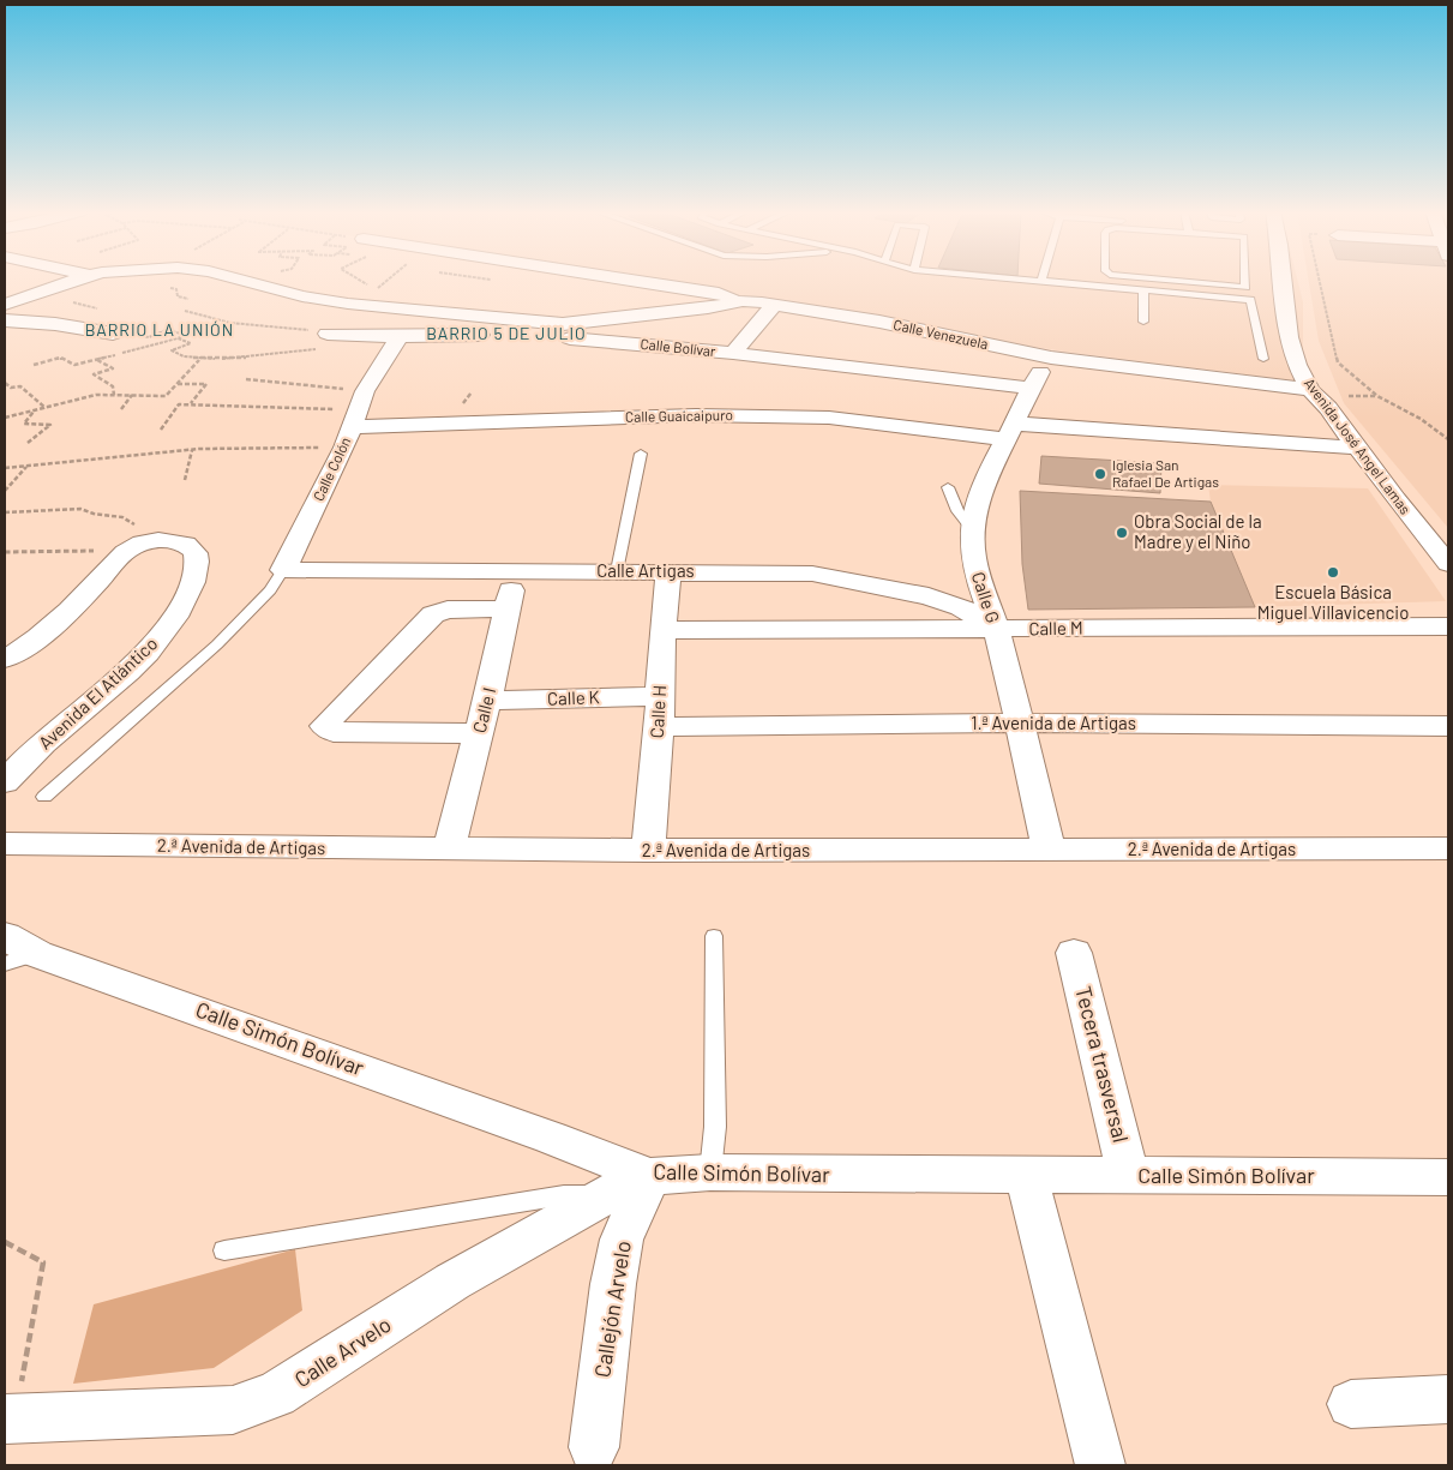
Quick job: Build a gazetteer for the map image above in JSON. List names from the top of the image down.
{
  "streets": {
    "street": [
      "Calle Venezuela",
      "Calle Bolívar",
      "Calle Guaicaipuro",
      "Avenida José Angel Lamas",
      "Calle Colón",
      "Calle Artigas",
      "Calle G",
      "Calle M",
      "Avenida El Atlántico",
      "Calle K",
      "Calle I",
      "Calle H",
      "1.ª Avenida de Artigas",
      "2.ª Avenida de Artigas",
      "Calle Simón Bolívar",
      "Tecera trasversal",
      "Callejón Arvelo",
      "Calle Arvelo"
    ]
  },
  "crossings": [
    ["Calle Venezuela", "Avenida José Angel Lamas"],
    ["Calle Venezuela", "Calle G"],
    ["Calle Bolívar", "Calle Colón"],
    ["Calle Bolívar", "Calle G"],
    ["Calle Guaicaipuro", "Avenida José Angel Lamas"],
    ["Calle Guaicaipuro", "Calle Colón"],
    ["Calle Guaicaipuro", "Calle G"],
    ["Calle Colón", "Calle Artigas"],
    ["Calle Artigas", "Calle G"],
    ["Calle Artigas", "Calle M"],
    ["Calle Artigas", "Calle I"],
    ["Calle Artigas", "Calle H"],
    ["Calle G", "Calle M"],
    ["Calle G", "1.ª Avenida de Artigas"],
    ["Calle G", "2.ª Avenida de Artigas"],
    ["Calle M", "Calle H"],
    ["Calle K", "Calle I"],
    ["Calle K", "Calle H"],
    ["Calle I", "2.ª Avenida de Artigas"],
    ["Calle H", "1.ª Avenida de Artigas"],
    ["Calle H", "2.ª Avenida de Artigas"],
    ["Calle Simón Bolívar", "Tecera trasversal"],
    ["Calle Simón Bolívar", "Callejón Arvelo"],
    ["Calle Simón Bolívar", "Calle Arvelo"],
    ["Callejón Arvelo", "Calle Arvelo"]
  ],
  "districts": ["BARRIO LA UNIÓN", "BARRIO 5 DE JULIO"],
  "places": ["Iglesia San Rafael De Artigas", "Obra Social de la Madre y el Niño", "Escuela Básica Miguel Villavicencio"]
}
